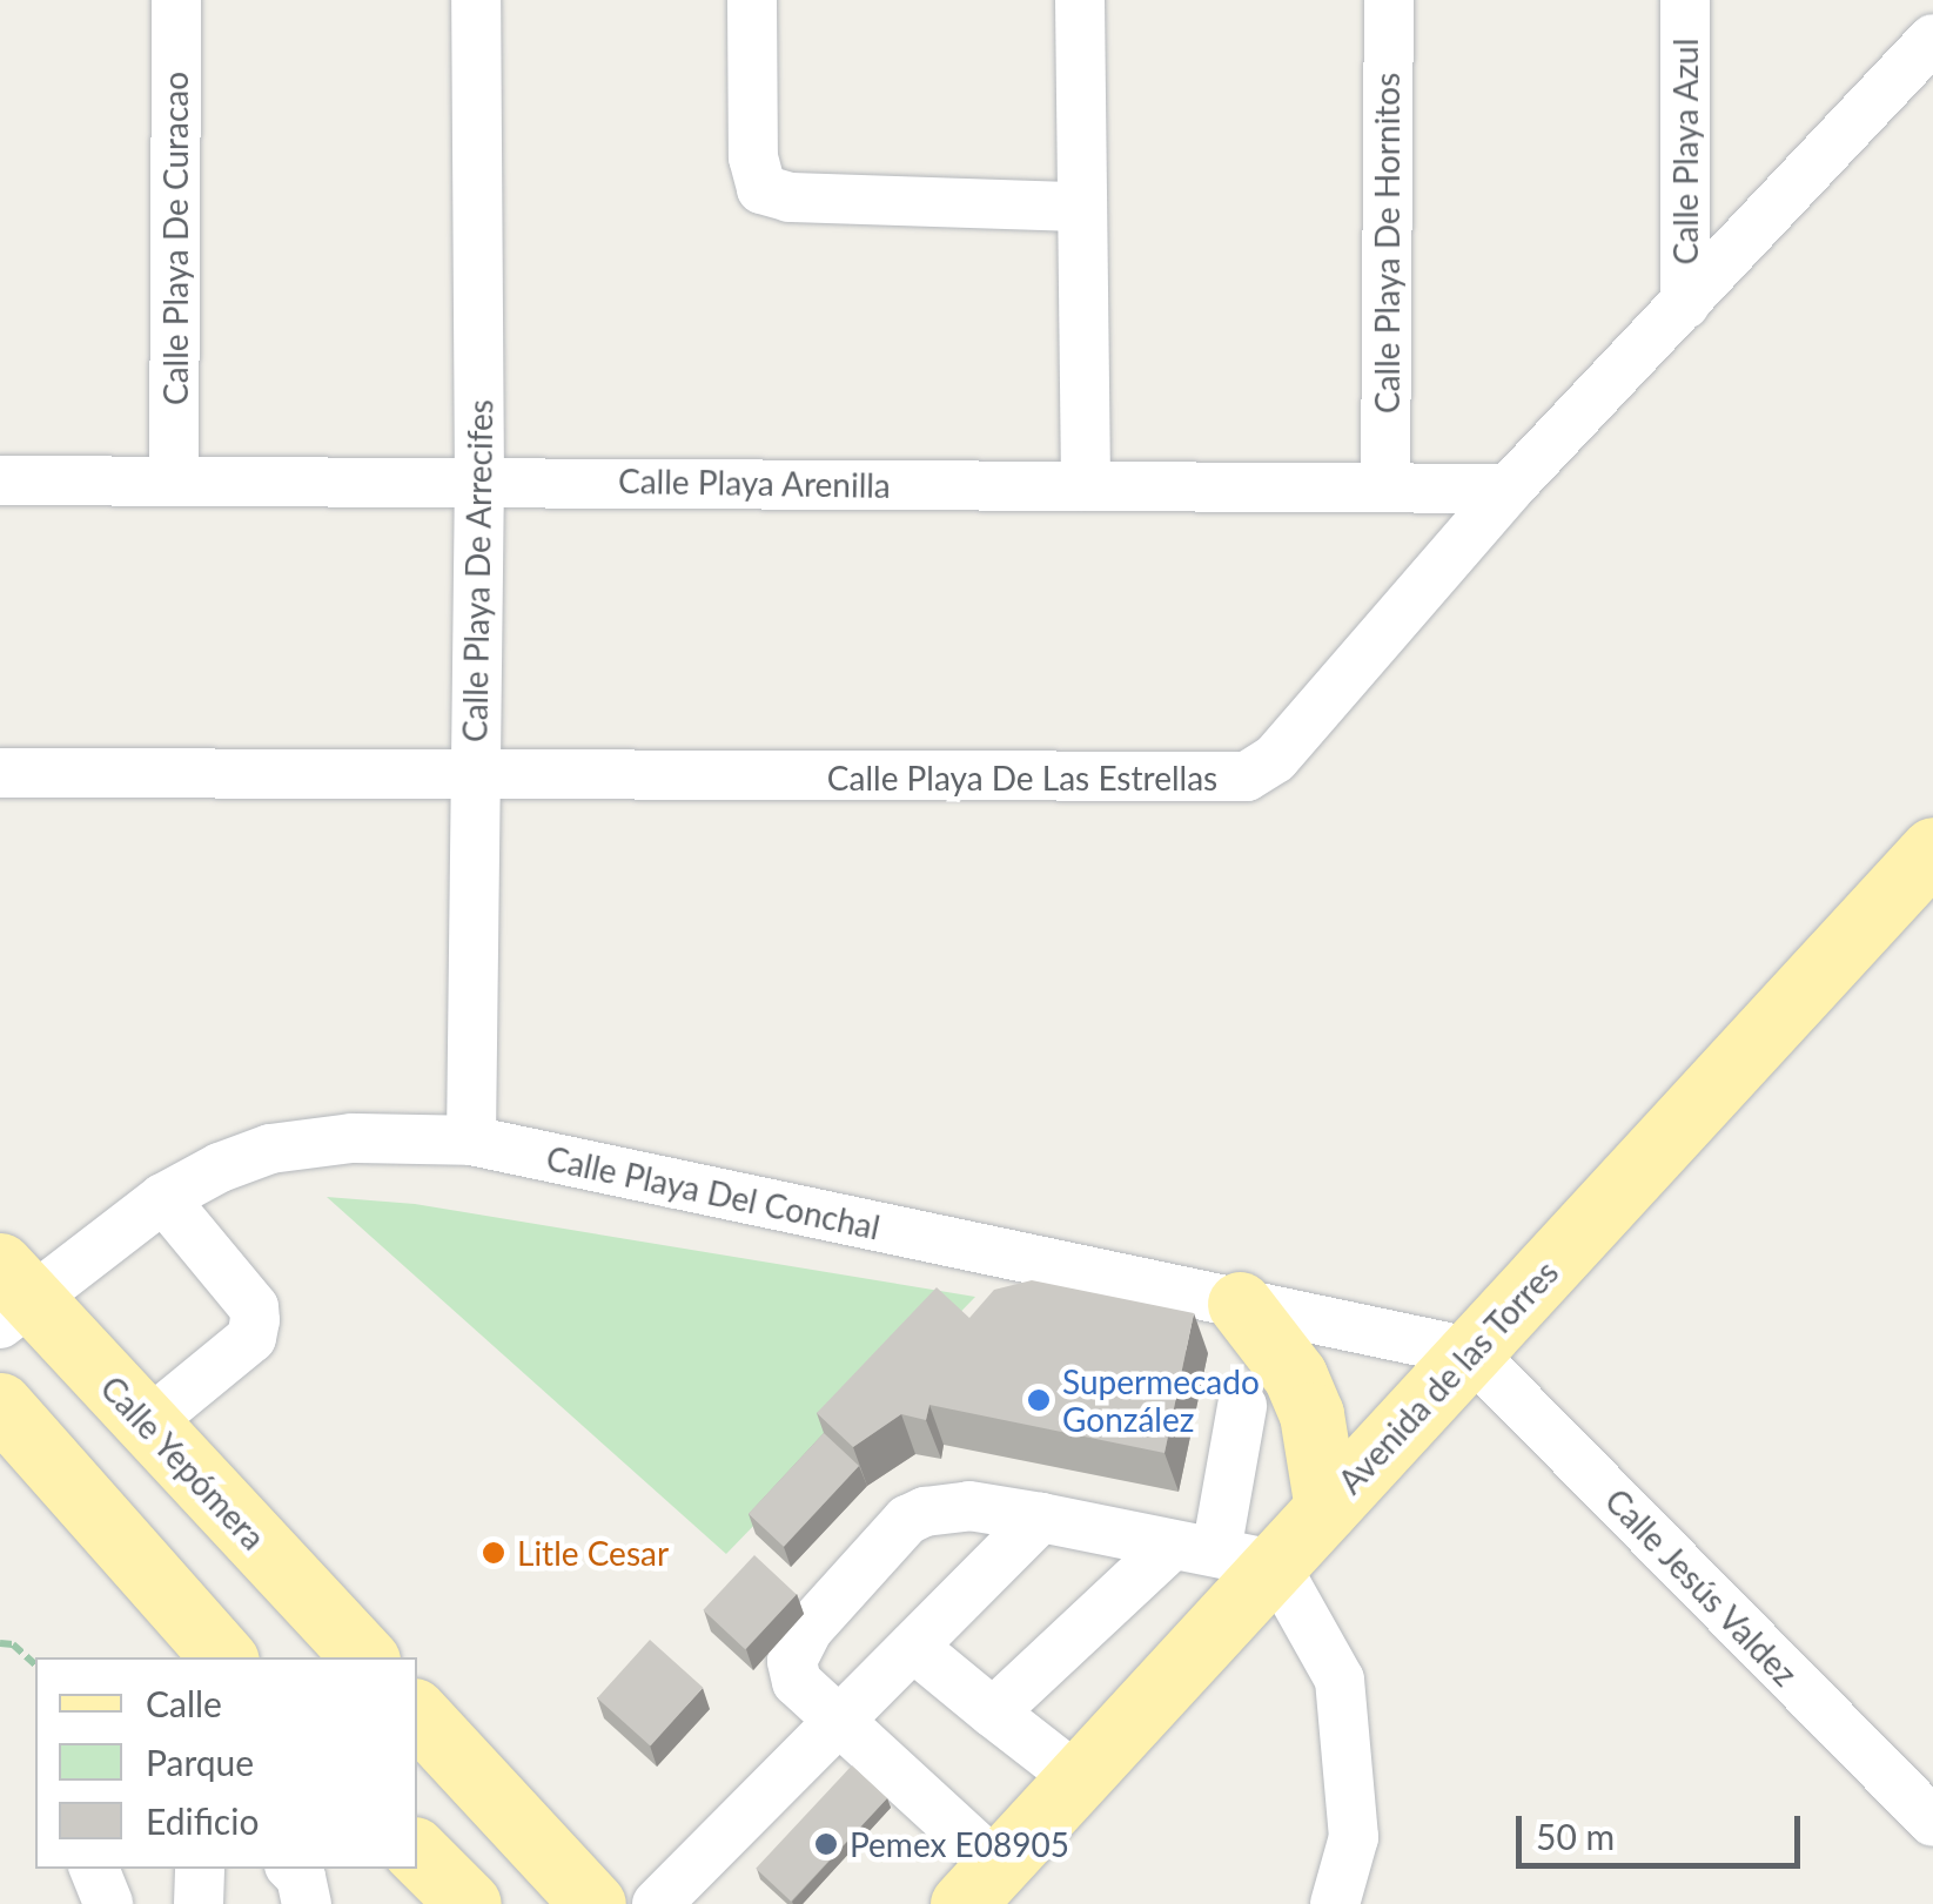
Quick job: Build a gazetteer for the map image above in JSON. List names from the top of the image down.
{
  "streets": {
    "main road": ["Avenida de las Torres", "Calle Yepómera"],
    "street": [
      "Calle Playa Azul",
      "Calle Playa De Curacao",
      "Calle Playa De Hornitos",
      "Calle Playa Arenilla",
      "Calle Playa De Arrecifes",
      "Calle Playa De Las Estrellas",
      "Calle Playa Del Conchal",
      "Calle Jesús Valdez"
    ]
  },
  "crossings": [
    ["Calle Playa Azul", "Calle Playa De Las Estrellas"],
    ["Calle Playa De Curacao", "Calle Playa Arenilla"],
    ["Calle Playa De Hornitos", "Calle Playa Arenilla"],
    ["Calle Playa Arenilla", "Calle Playa De Arrecifes"],
    ["Calle Playa Arenilla", "Calle Playa De Las Estrellas"],
    ["Calle Playa De Arrecifes", "Calle Playa De Las Estrellas"],
    ["Calle Playa De Arrecifes", "Calle Playa Del Conchal"],
    ["Calle Playa Del Conchal", "Avenida de las Torres"],
    ["Calle Playa Del Conchal", "Calle Yepómera"],
    ["Calle Playa Del Conchal", "Calle Jesús Valdez"],
    ["Avenida de las Torres", "Calle Jesús Valdez"]
  ],
  "places": ["Supermecado González", "Litle Cesar", "Pemex E08905"],
  "legend": ["Calle", "Parque", "Edificio"],
  "scale_bar": "50 m"
}
